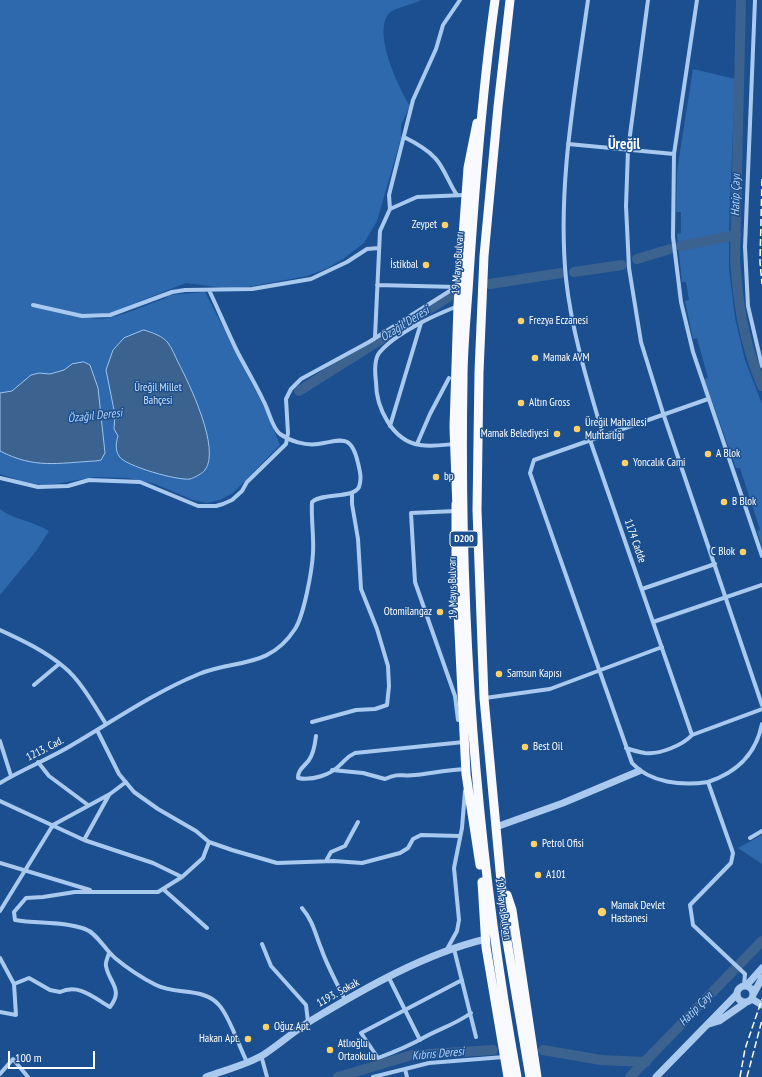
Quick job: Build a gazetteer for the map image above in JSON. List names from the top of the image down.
{
  "streets": {
    "highway": ["19 Mayıs Bulvarı", "D200"],
    "street": ["1174 Cadde", "1213. Cad.", "1193. Sokak"]
  },
  "districts": ["Üreğil"],
  "water": ["Hatip Çayı", "Özağıl Deresi", "Kıbrıs Deresi"],
  "parks": ["Üreğil Millet Bahçesi"],
  "places": [
    "Zeypet",
    "İstikbal",
    "Frezya Eczanesi",
    "Mamak AVM",
    "Altın Gross",
    "Üreğil Mahallesi Muhtarlığı",
    "Mamak Belediyesi",
    "A Blok",
    "Yoncalık Cami",
    "bp",
    "B Blok",
    "C Blok",
    "Otomilangaz",
    "Samsun Kapısı",
    "Best Oil",
    "Petrol Ofisi",
    "A101",
    "Mamak Devlet Hastanesi",
    "Oğuz Apt.",
    "Hakan Apt.",
    "Atlıoğlu Ortaokulu"
  ],
  "scale_bar": "100 m"
}
